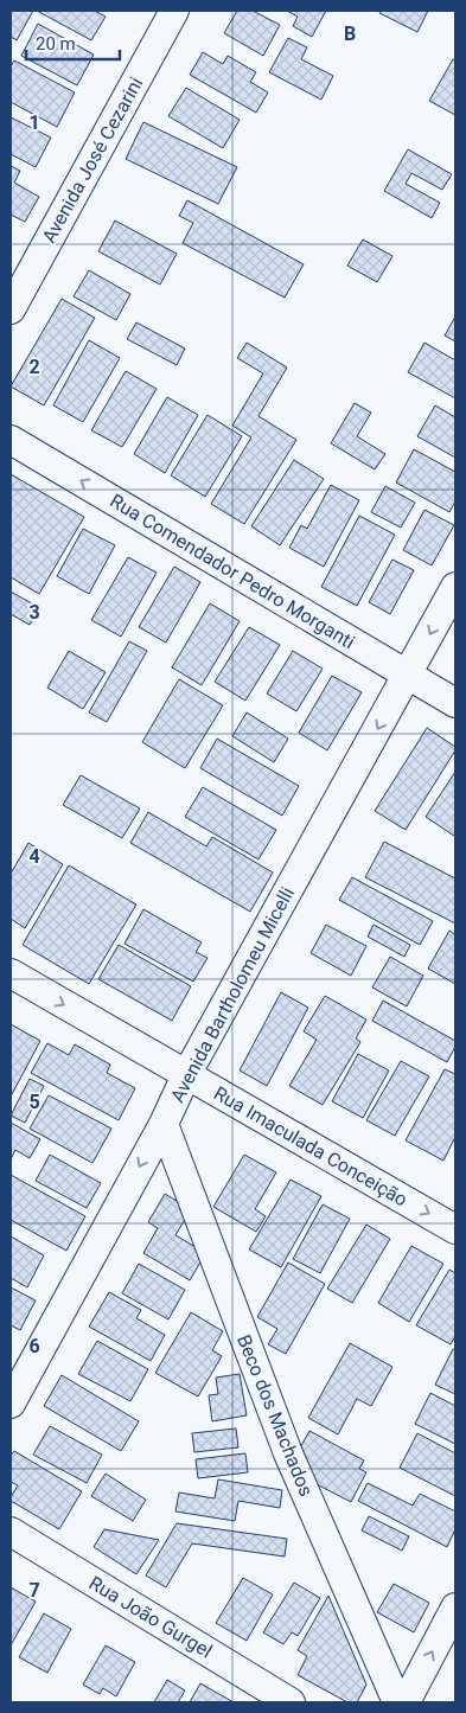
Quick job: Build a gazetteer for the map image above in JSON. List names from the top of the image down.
{
  "streets": {
    "street": [
      "Avenida José Cezarini",
      "Rua Comendador Pedro Morganti",
      "Avenida Bartholomeu Micelli",
      "Rua Imaculada Conceição",
      "Beco dos Machados",
      "Rua João Gurgel"
    ]
  },
  "crossings": [
    ["Rua Comendador Pedro Morganti", "Avenida Bartholomeu Micelli"],
    ["Avenida Bartholomeu Micelli", "Rua Imaculada Conceição"],
    ["Avenida Bartholomeu Micelli", "Beco dos Machados"]
  ],
  "one_way": ["Rua Comendador Pedro Morganti", "Avenida Bartholomeu Micelli", "Rua Imaculada Conceição"],
  "scale_bar": "20 m",
  "grid": {
    "columns": ["B"],
    "rows": [
      "1",
      "2",
      "3",
      "4",
      "5",
      "6",
      "7"
    ]
  }
}
